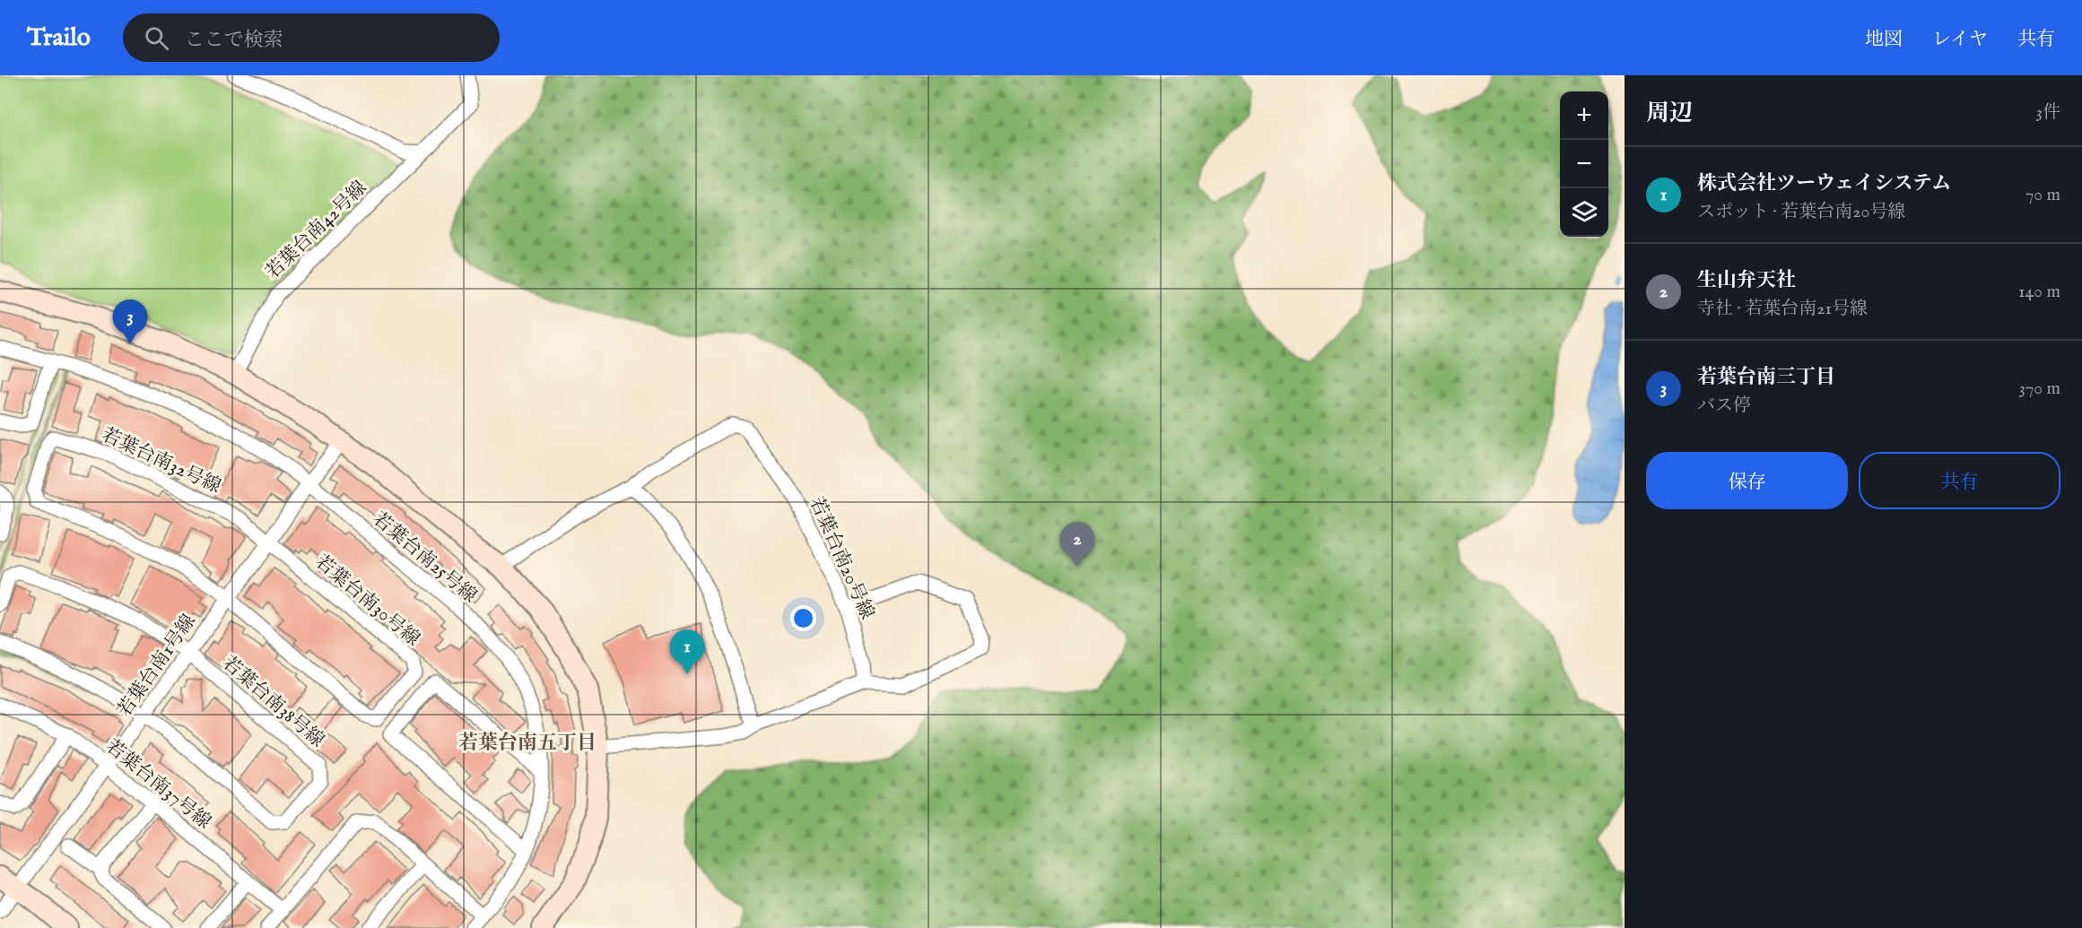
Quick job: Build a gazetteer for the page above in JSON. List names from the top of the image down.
{
  "streets": {
    "street": [
      "若葉台南42号線",
      "若葉台南32号線",
      "若葉台南25号線",
      "若葉台南20号線",
      "若葉台南30号線",
      "若葉台南1号線",
      "若葉台南38号線",
      "若葉台南37号線"
    ]
  },
  "crossings": [
    ["若葉台南32号線", "若葉台南30号線"],
    ["若葉台南32号線", "若葉台南1号線"],
    ["若葉台南25号線", "若葉台南1号線"],
    ["若葉台南30号線", "若葉台南1号線"],
    ["若葉台南1号線", "若葉台南38号線"],
    ["若葉台南1号線", "若葉台南37号線"]
  ],
  "districts": ["若葉台南五丁目"],
  "page": {
    "header": "Trailo",
    "search": "ここで検索",
    "nav": ["地図", "レイヤ", "共有"],
    "heading": ["周辺", "3件"],
    "map_buttons": ["+", "−"],
    "list": [
      {
        "mark": "1",
        "name": "株式会社ツーウェイシステム",
        "note": "スポット · 若葉台南20号線",
        "value": "70 m"
      },
      {
        "mark": "2",
        "name": "生山弁天社",
        "note": "寺社 · 若葉台南21号線",
        "value": "140 m"
      },
      {
        "mark": "3",
        "name": "若葉台南三丁目",
        "note": "バス停",
        "value": "370 m"
      }
    ],
    "pins": ["3", "2", "1"],
    "buttons": ["保存", "共有"]
  }
}
